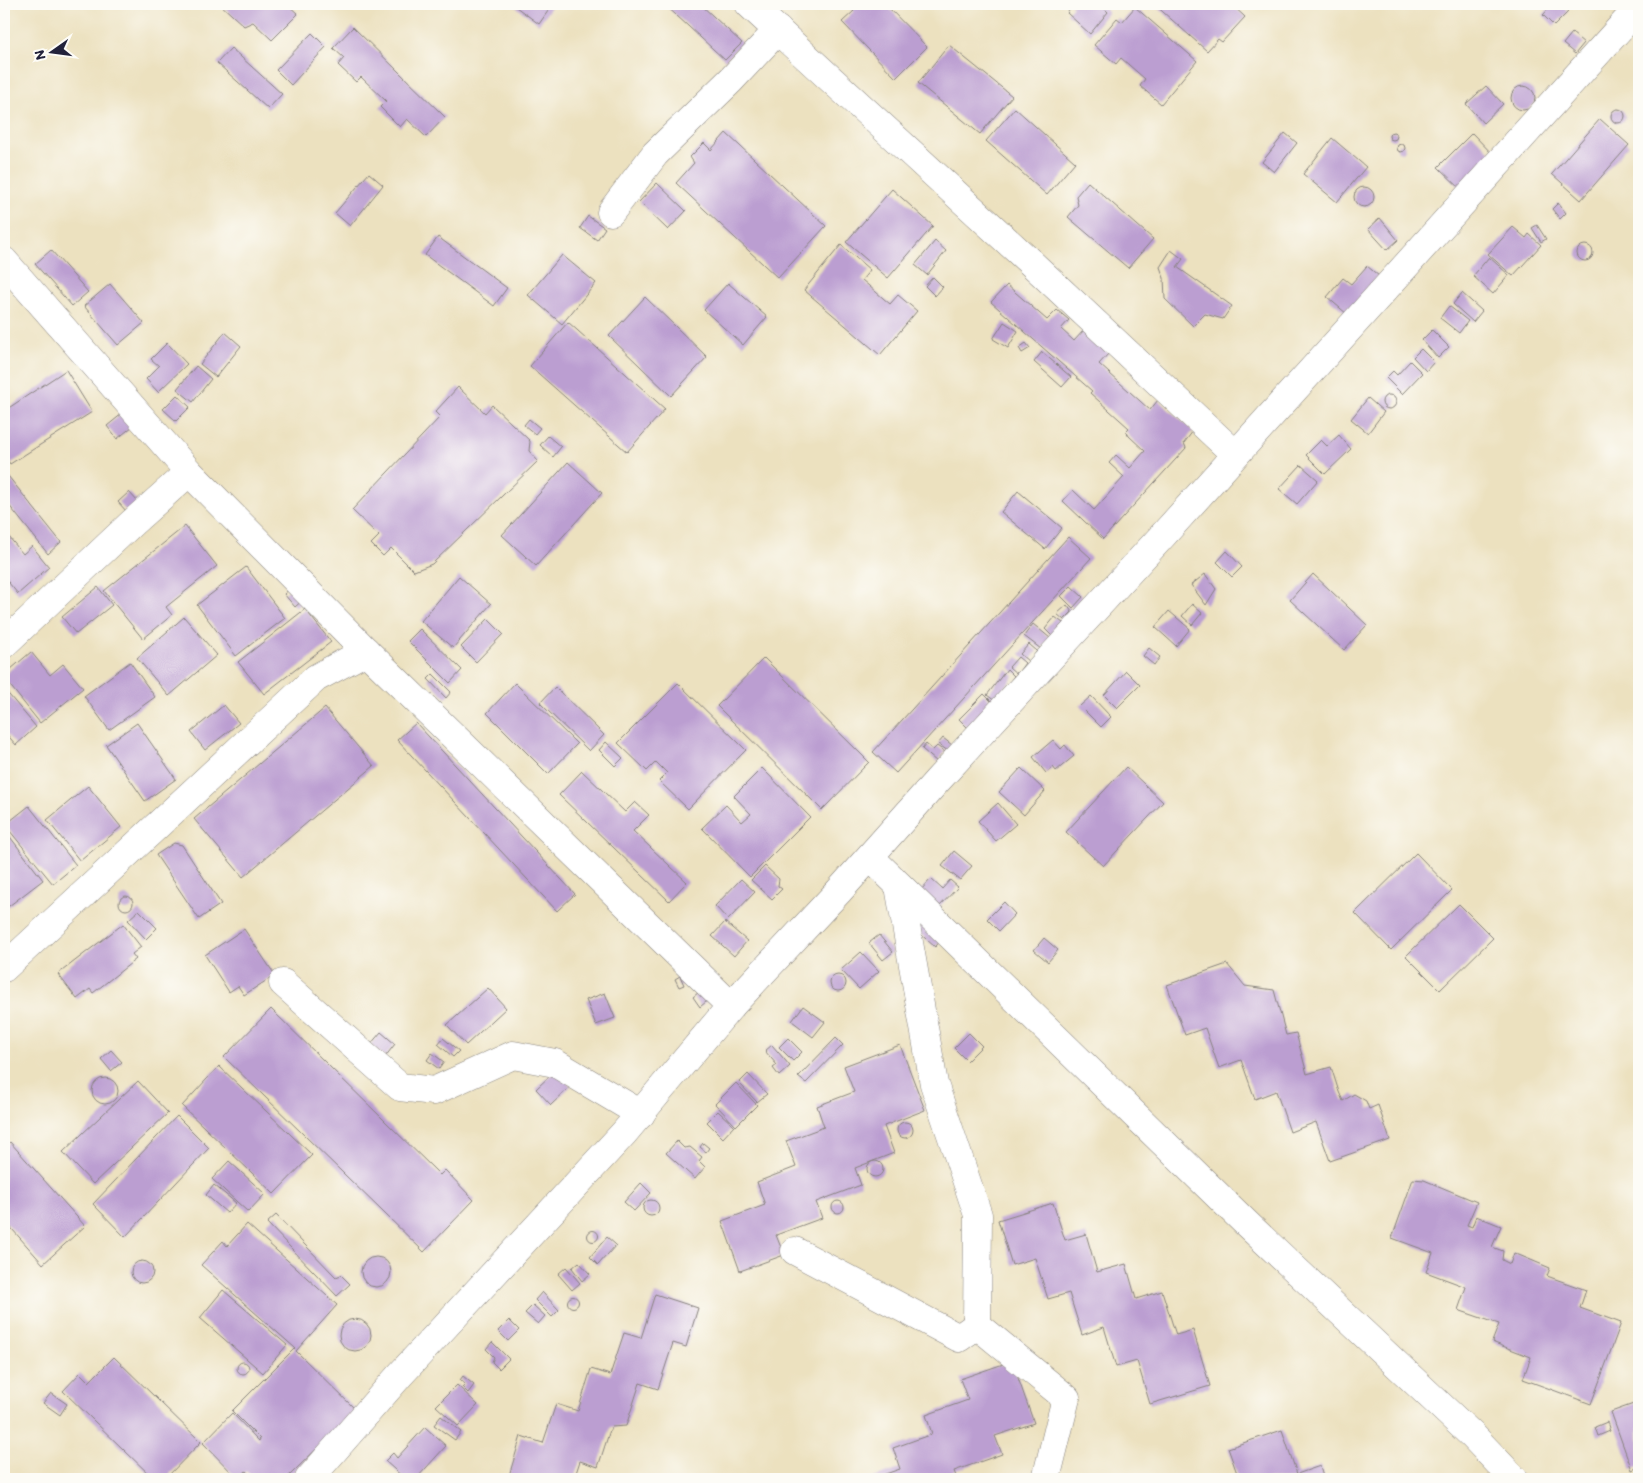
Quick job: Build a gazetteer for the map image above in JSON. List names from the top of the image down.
{
  "north": "left"
}
